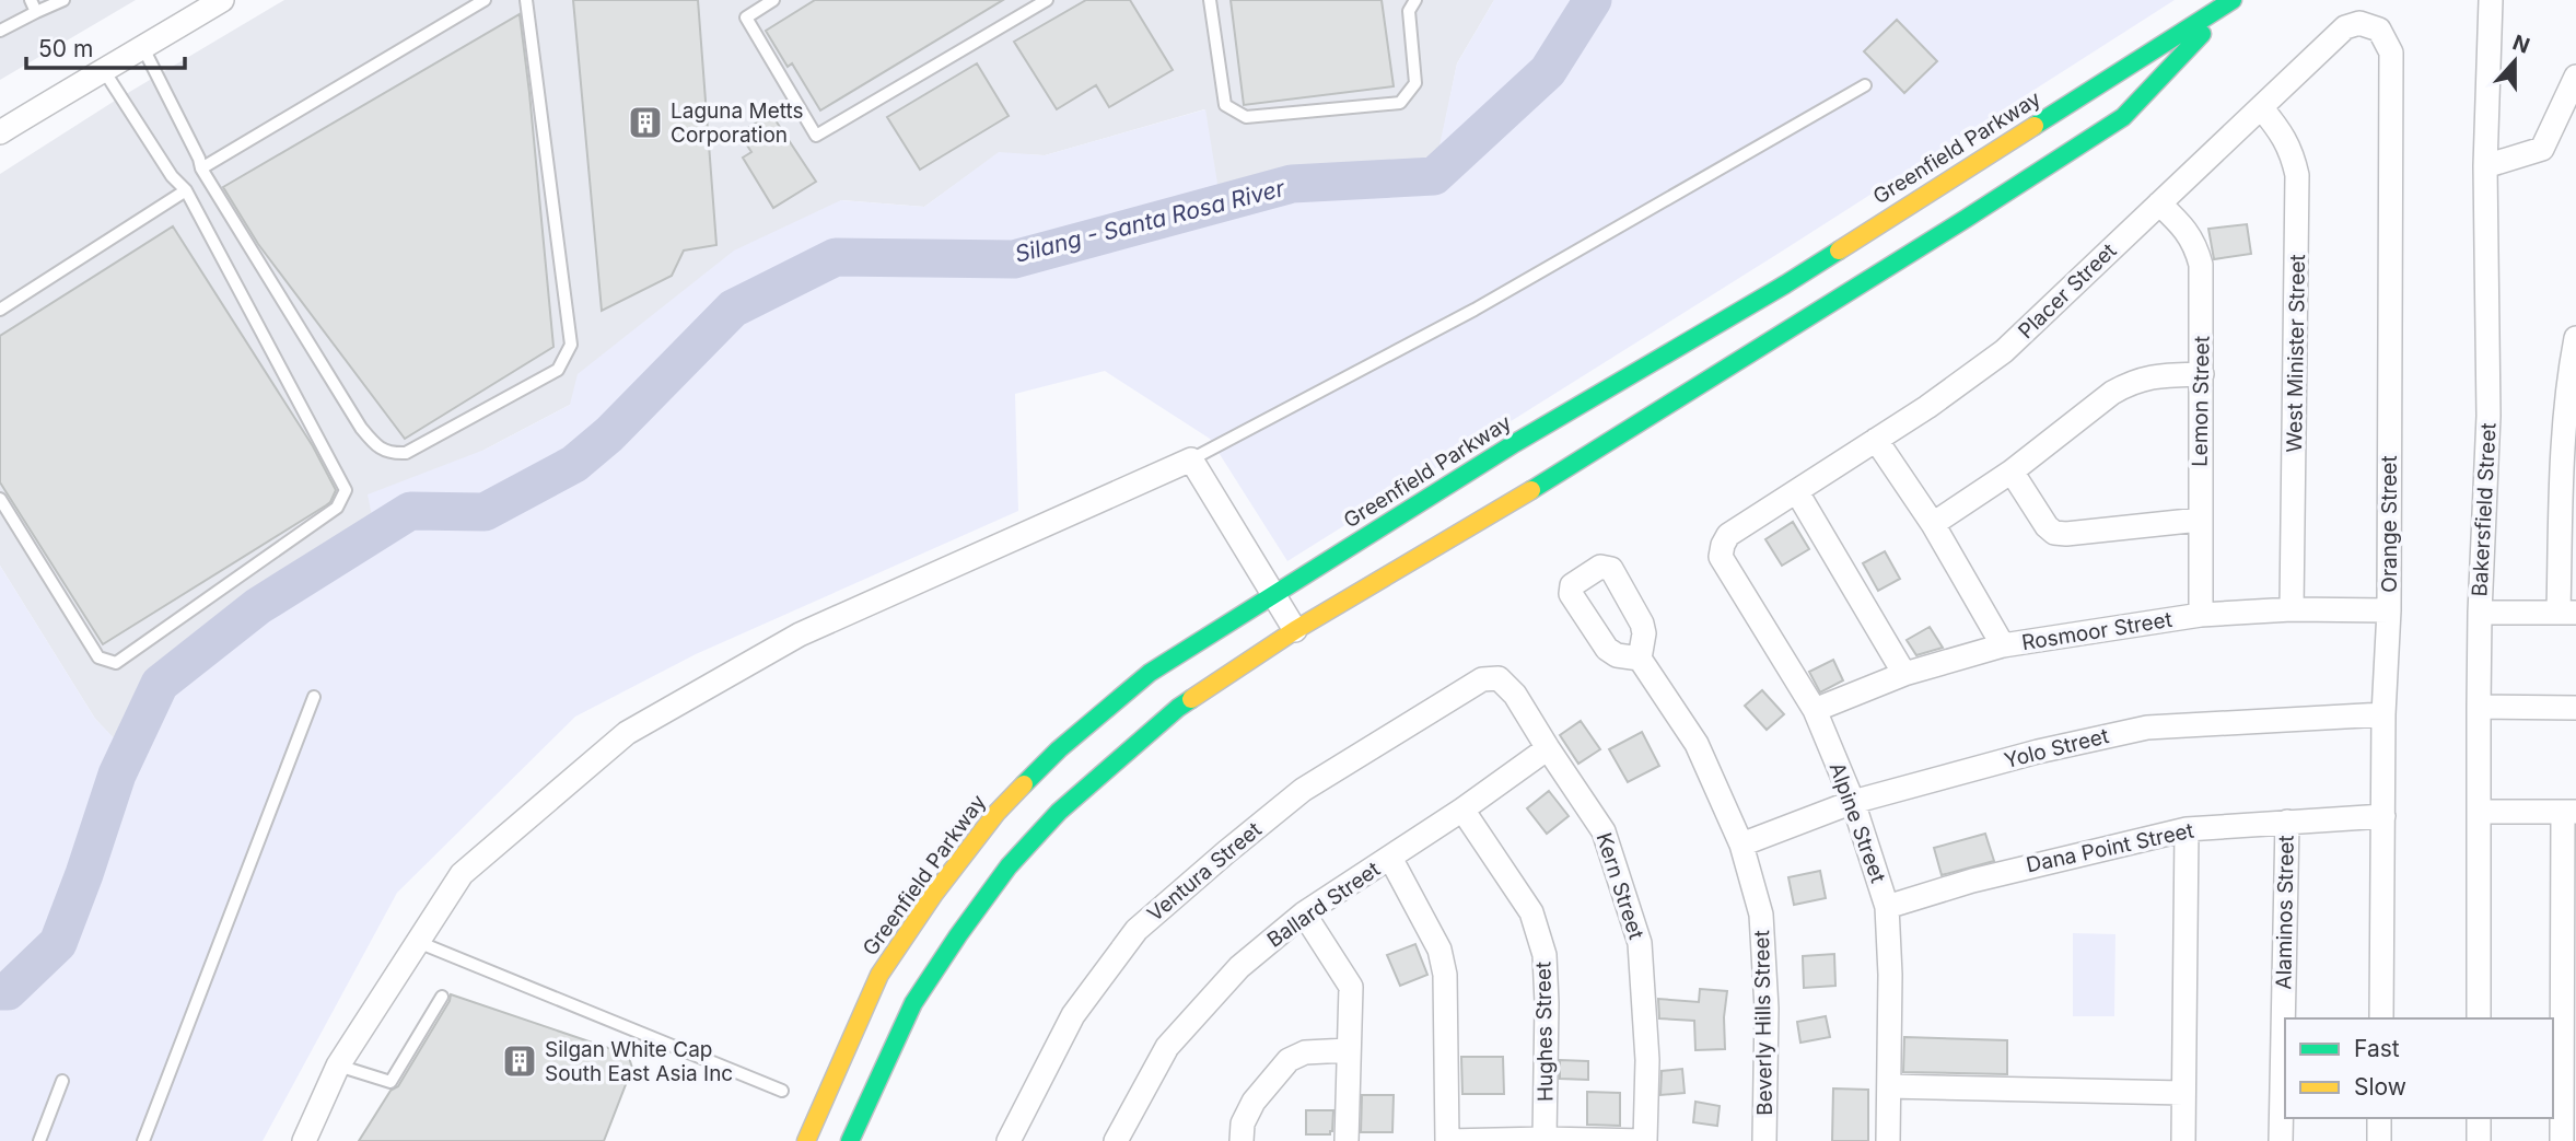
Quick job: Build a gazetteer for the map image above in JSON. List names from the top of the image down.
{
  "streets": {
    "main road": ["Greenfield Parkway"],
    "street": [
      "Placer Street",
      "West Minister Street",
      "Lemon Street",
      "Bakersfield Street",
      "Orange Street",
      "Rosmoor Street",
      "Yolo Street",
      "Alpine Street",
      "Dana Point Street",
      "Ventura Street",
      "Kern Street",
      "Ballard Street",
      "Alaminos Street",
      "Beverly Hills Street",
      "Hughes Street"
    ]
  },
  "crossings": [
    ["Placer Street", "West Minister Street"],
    ["Placer Street", "Lemon Street"],
    ["Placer Street", "Orange Street"],
    ["Placer Street", "Alpine Street"],
    ["West Minister Street", "Rosmoor Street"],
    ["Lemon Street", "Rosmoor Street"],
    ["Orange Street", "Rosmoor Street"],
    ["Orange Street", "Yolo Street"],
    ["Orange Street", "Dana Point Street"],
    ["Rosmoor Street", "Alpine Street"],
    ["Yolo Street", "Alpine Street"],
    ["Yolo Street", "Beverly Hills Street"],
    ["Alpine Street", "Dana Point Street"],
    ["Dana Point Street", "Alaminos Street"],
    ["Ventura Street", "Kern Street"],
    ["Kern Street", "Ballard Street"],
    ["Ballard Street", "Hughes Street"]
  ],
  "water": ["Silang - Santa Rosa River"],
  "places": {
    "building": ["Laguna Metts Corporation", "Silgan White Cap South East Asia Inc"]
  },
  "legend": ["Fast", "Slow"],
  "scale_bar": "50 m",
  "north": "top"
}
